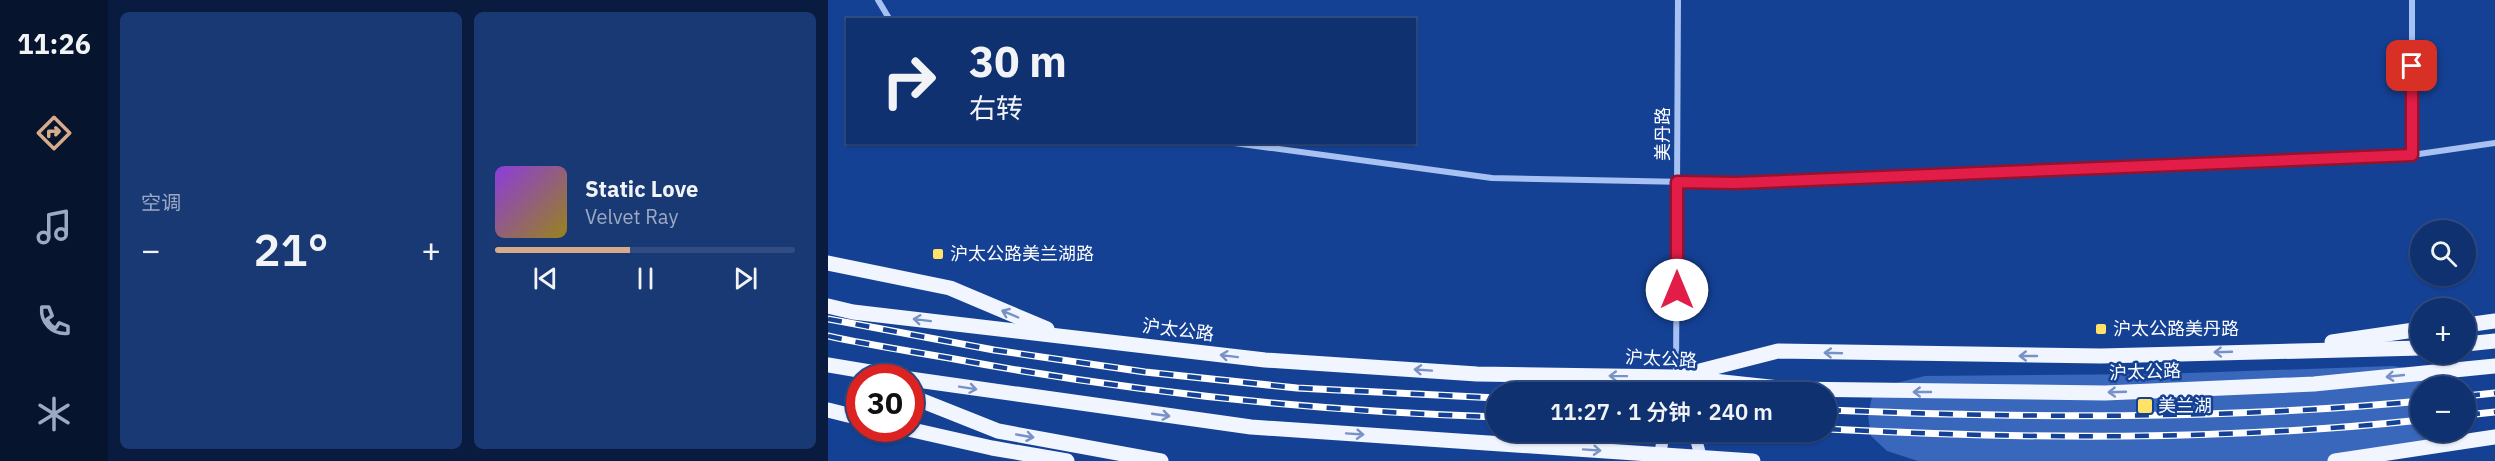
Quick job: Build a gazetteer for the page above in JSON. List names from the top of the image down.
{
  "streets": {
    "main road": ["沪太公路"],
    "street": ["美丹路"]
  },
  "crossings": [
    ["美丹路", "沪太公路"]
  ],
  "places": {
    "transit": ["沪太公路美兰湖路", "沪太公路美丹路", "美兰湖"]
  },
  "page": {
    "tabs": "11:26",
    "tile": "空调",
    "turn": ["30 m", "右转"],
    "song": ["Static Love", "Velvet Ray"],
    "map_buttons": ["+", "−"],
    "heat": ["−", "21°", "+"],
    "limit": "30",
    "trip": "11:27 · 1 分钟 · 240 m"
  }
}
